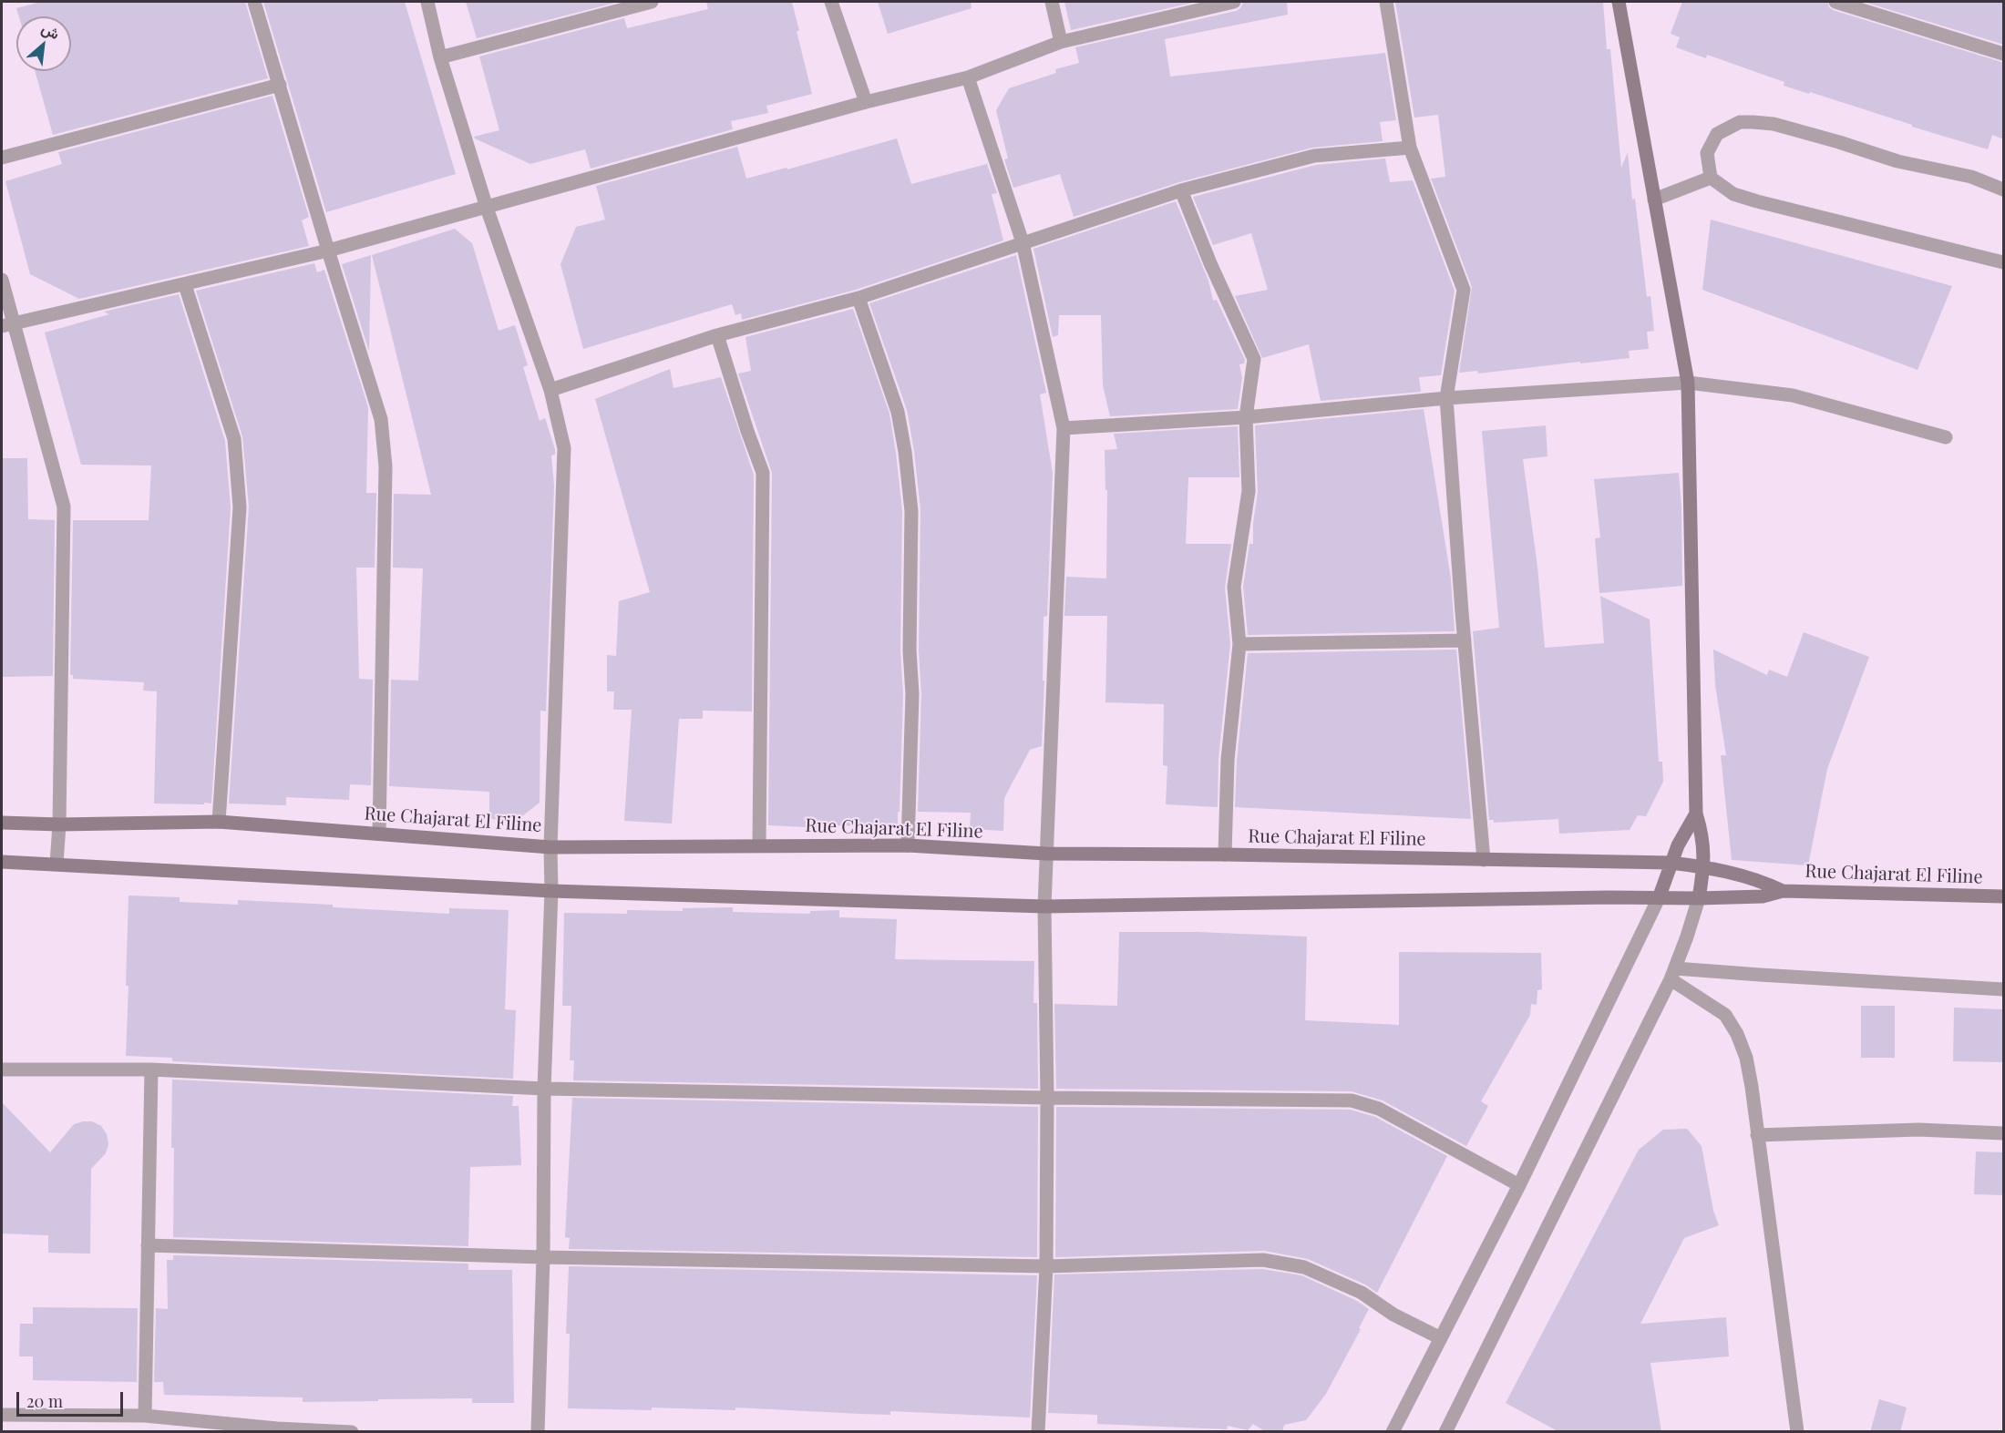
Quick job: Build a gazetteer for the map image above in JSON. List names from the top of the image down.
{
  "streets": {
    "street": ["Rue Chajarat El Filine"]
  },
  "scale_bar": "20 m",
  "north": "top right"
}
